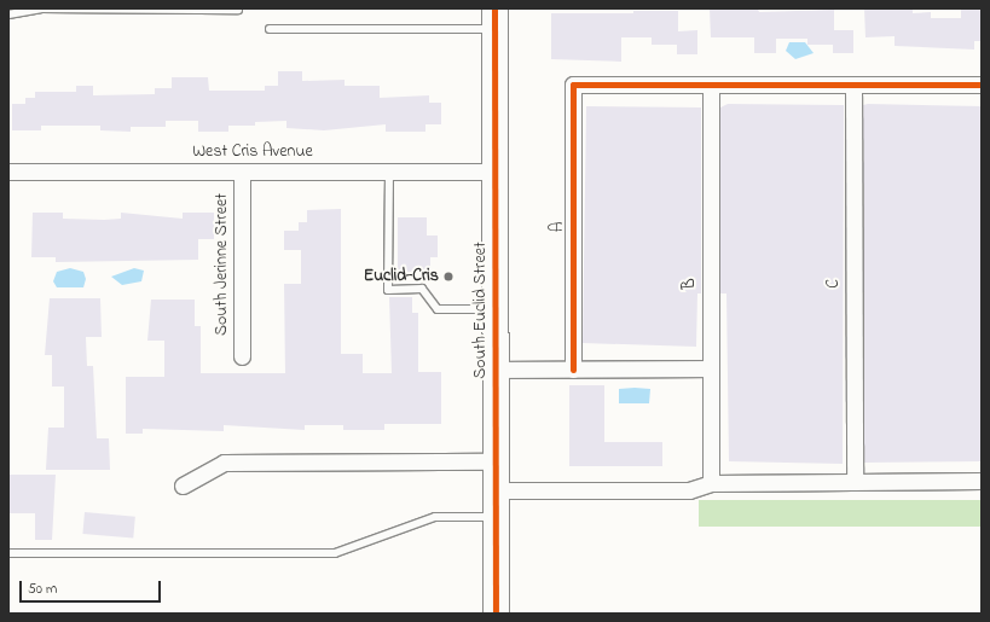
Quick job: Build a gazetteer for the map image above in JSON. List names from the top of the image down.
{
  "streets": {
    "main road": ["South Euclid Street"],
    "street": [
      "West Cris Avenue",
      "A",
      "South Jerinne Street",
      "B",
      "C"
    ]
  },
  "crossings": [
    ["West Cris Avenue", "South Jerinne Street"],
    ["West Cris Avenue", "South Euclid Street"],
    ["A", "B"]
  ],
  "places": ["Euclid-Cris"],
  "scale_bar": "50 m"
}
